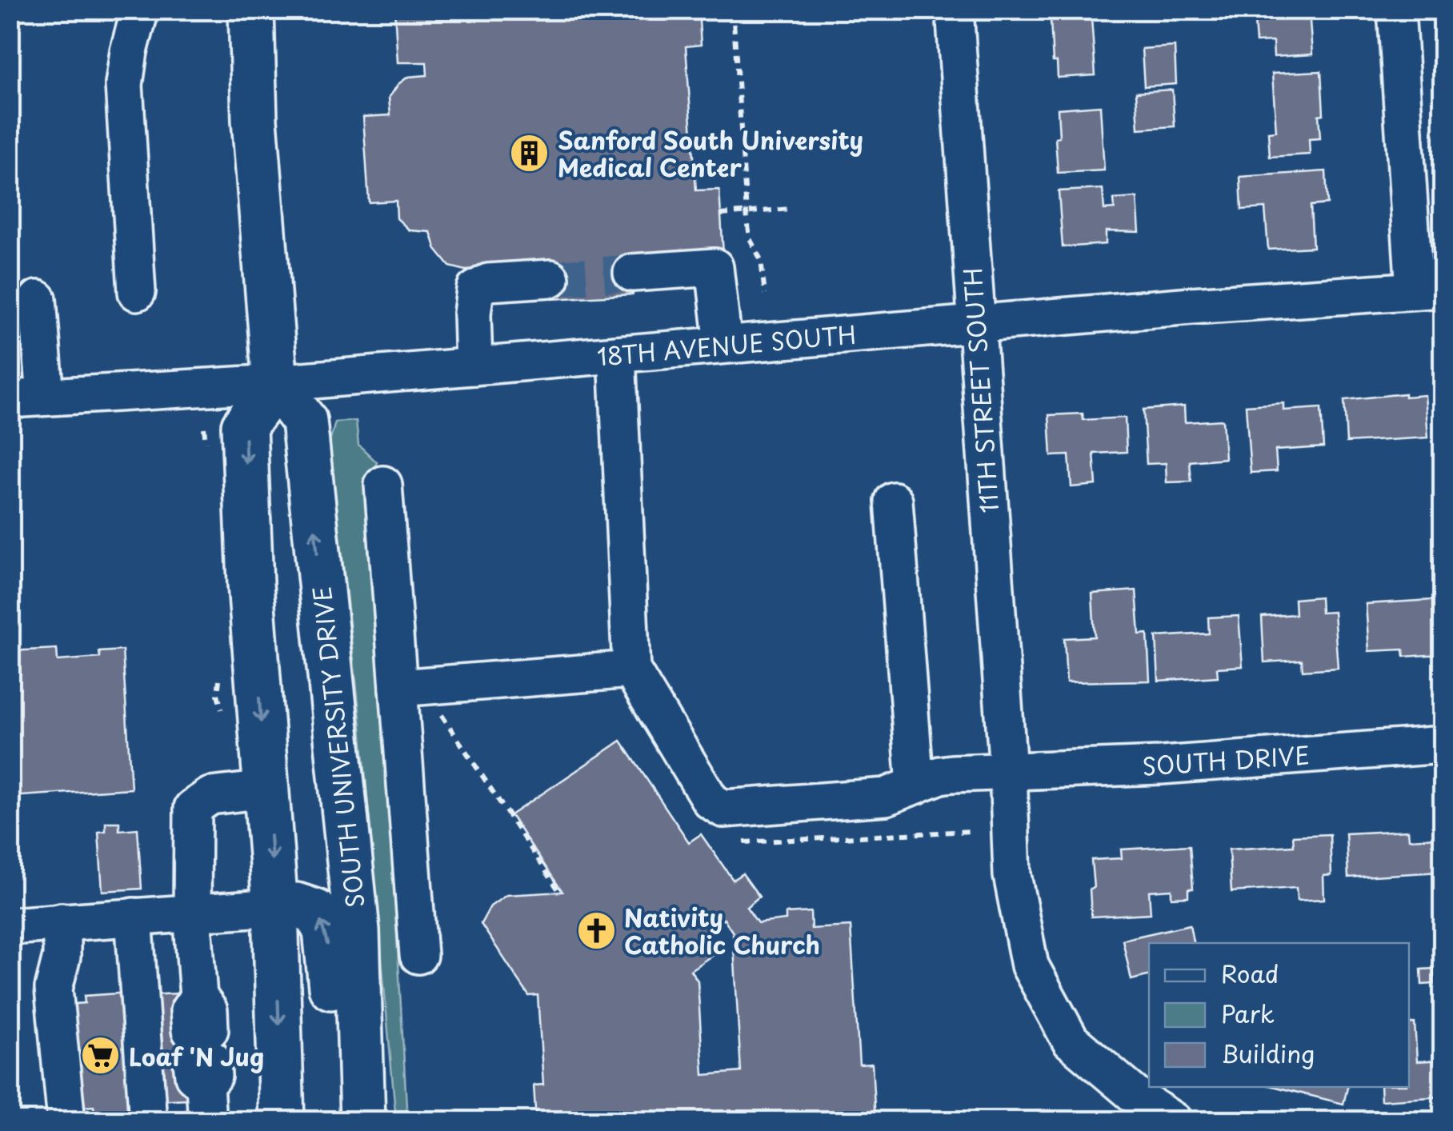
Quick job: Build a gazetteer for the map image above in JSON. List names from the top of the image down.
{
  "streets": {
    "main road": ["SOUTH UNIVERSITY DRIVE"],
    "street": ["18TH AVENUE SOUTH", "11TH STREET SOUTH", "SOUTH DRIVE"]
  },
  "crossings": [
    ["18TH AVENUE SOUTH", "11TH STREET SOUTH"],
    ["18TH AVENUE SOUTH", "SOUTH UNIVERSITY DRIVE"],
    ["11TH STREET SOUTH", "SOUTH DRIVE"]
  ],
  "places": {
    "building": ["Sanford South University Medical Center"],
    "church": ["Nativity Catholic Church"],
    "supermarket": ["Loaf 'N Jug"]
  },
  "legend": ["Road", "Park", "Building"]
}
